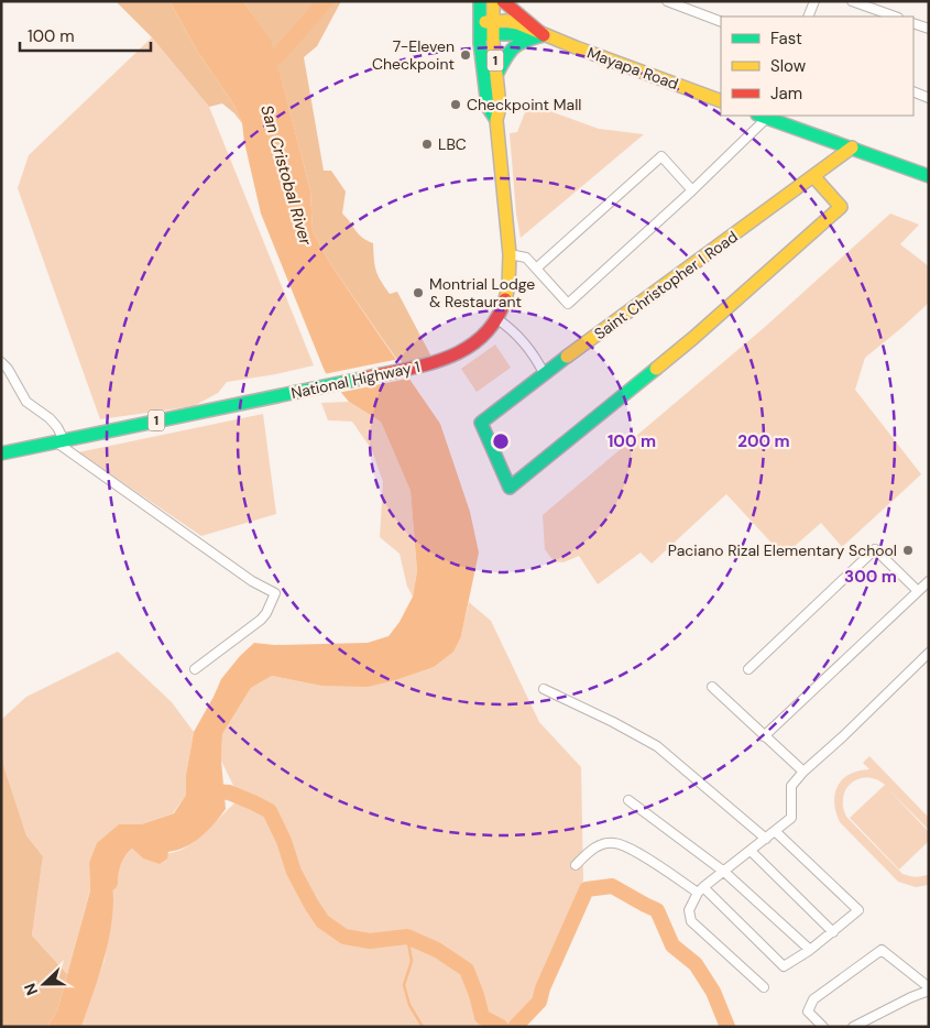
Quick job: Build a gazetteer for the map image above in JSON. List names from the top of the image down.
{
  "streets": {
    "main road": [
      "1",
      "Mayapa Road",
      "Saint Christopher I Road",
      "National Highway 1"
    ]
  },
  "crossings": [
    ["Mayapa Road", "National Highway 1"]
  ],
  "water": ["San Cristobal River"],
  "places": [
    "7-Eleven Checkpoint",
    "Checkpoint Mall",
    "LBC",
    "Montrial Lodge & Restaurant",
    "Paciano Rizal Elementary School"
  ],
  "legend": ["Fast", "Slow", "Jam"],
  "scale_bar": "100 m",
  "north": "left",
  "rings": ["100 m", "200 m", "300 m"]
}
